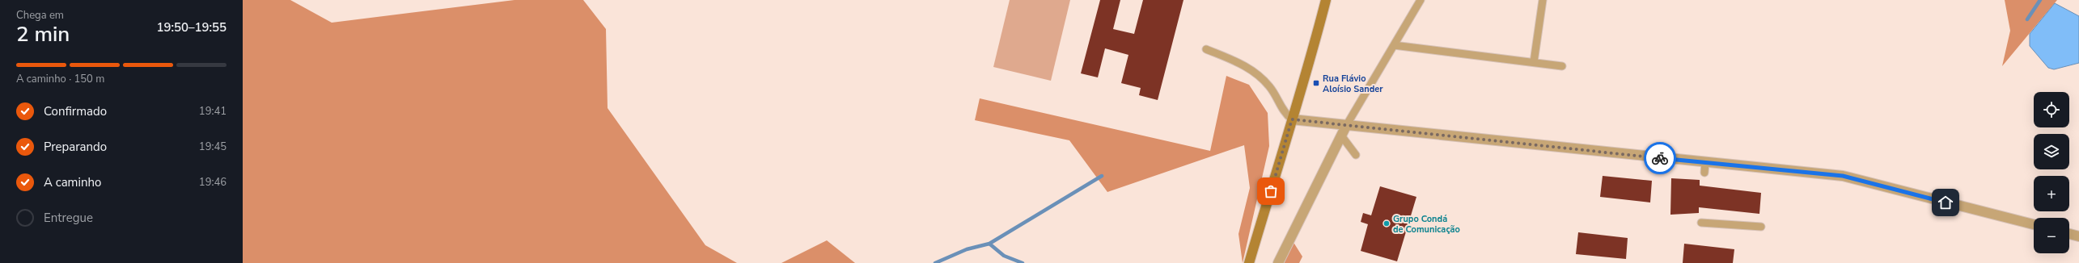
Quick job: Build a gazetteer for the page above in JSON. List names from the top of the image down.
{
  "places": {
    "transit": ["Rua Flávio Aloísio Sander"],
    "other": ["Grupo Condá de Comunicação"]
  },
  "page": {
    "heading": ["2 min", "Chega em", "19:50–19:55"],
    "bar": "A caminho · 150 m",
    "map_buttons": ["+", "−"],
    "list": [
      ["Confirmado", "19:41"],
      ["Preparando", "19:45"],
      ["A caminho", "19:46"],
      "Entregue"
    ]
  }
}
